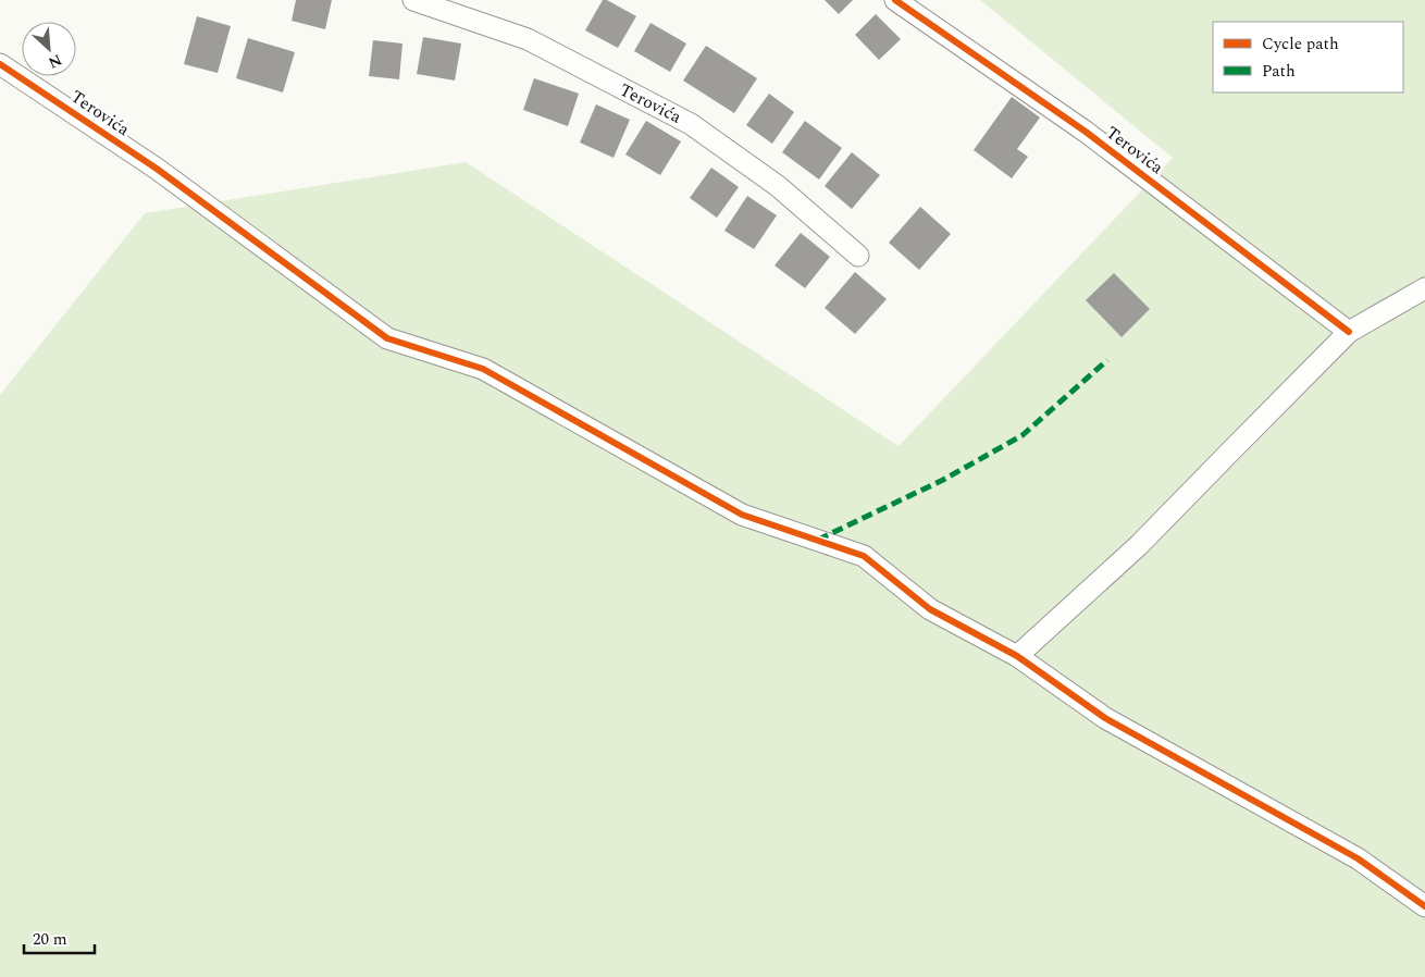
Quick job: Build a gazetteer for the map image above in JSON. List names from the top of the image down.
{
  "streets": {
    "street": ["Terovića"]
  },
  "legend": ["Cycle path", "Path"],
  "scale_bar": "20 m",
  "north": "bottom right"
}
